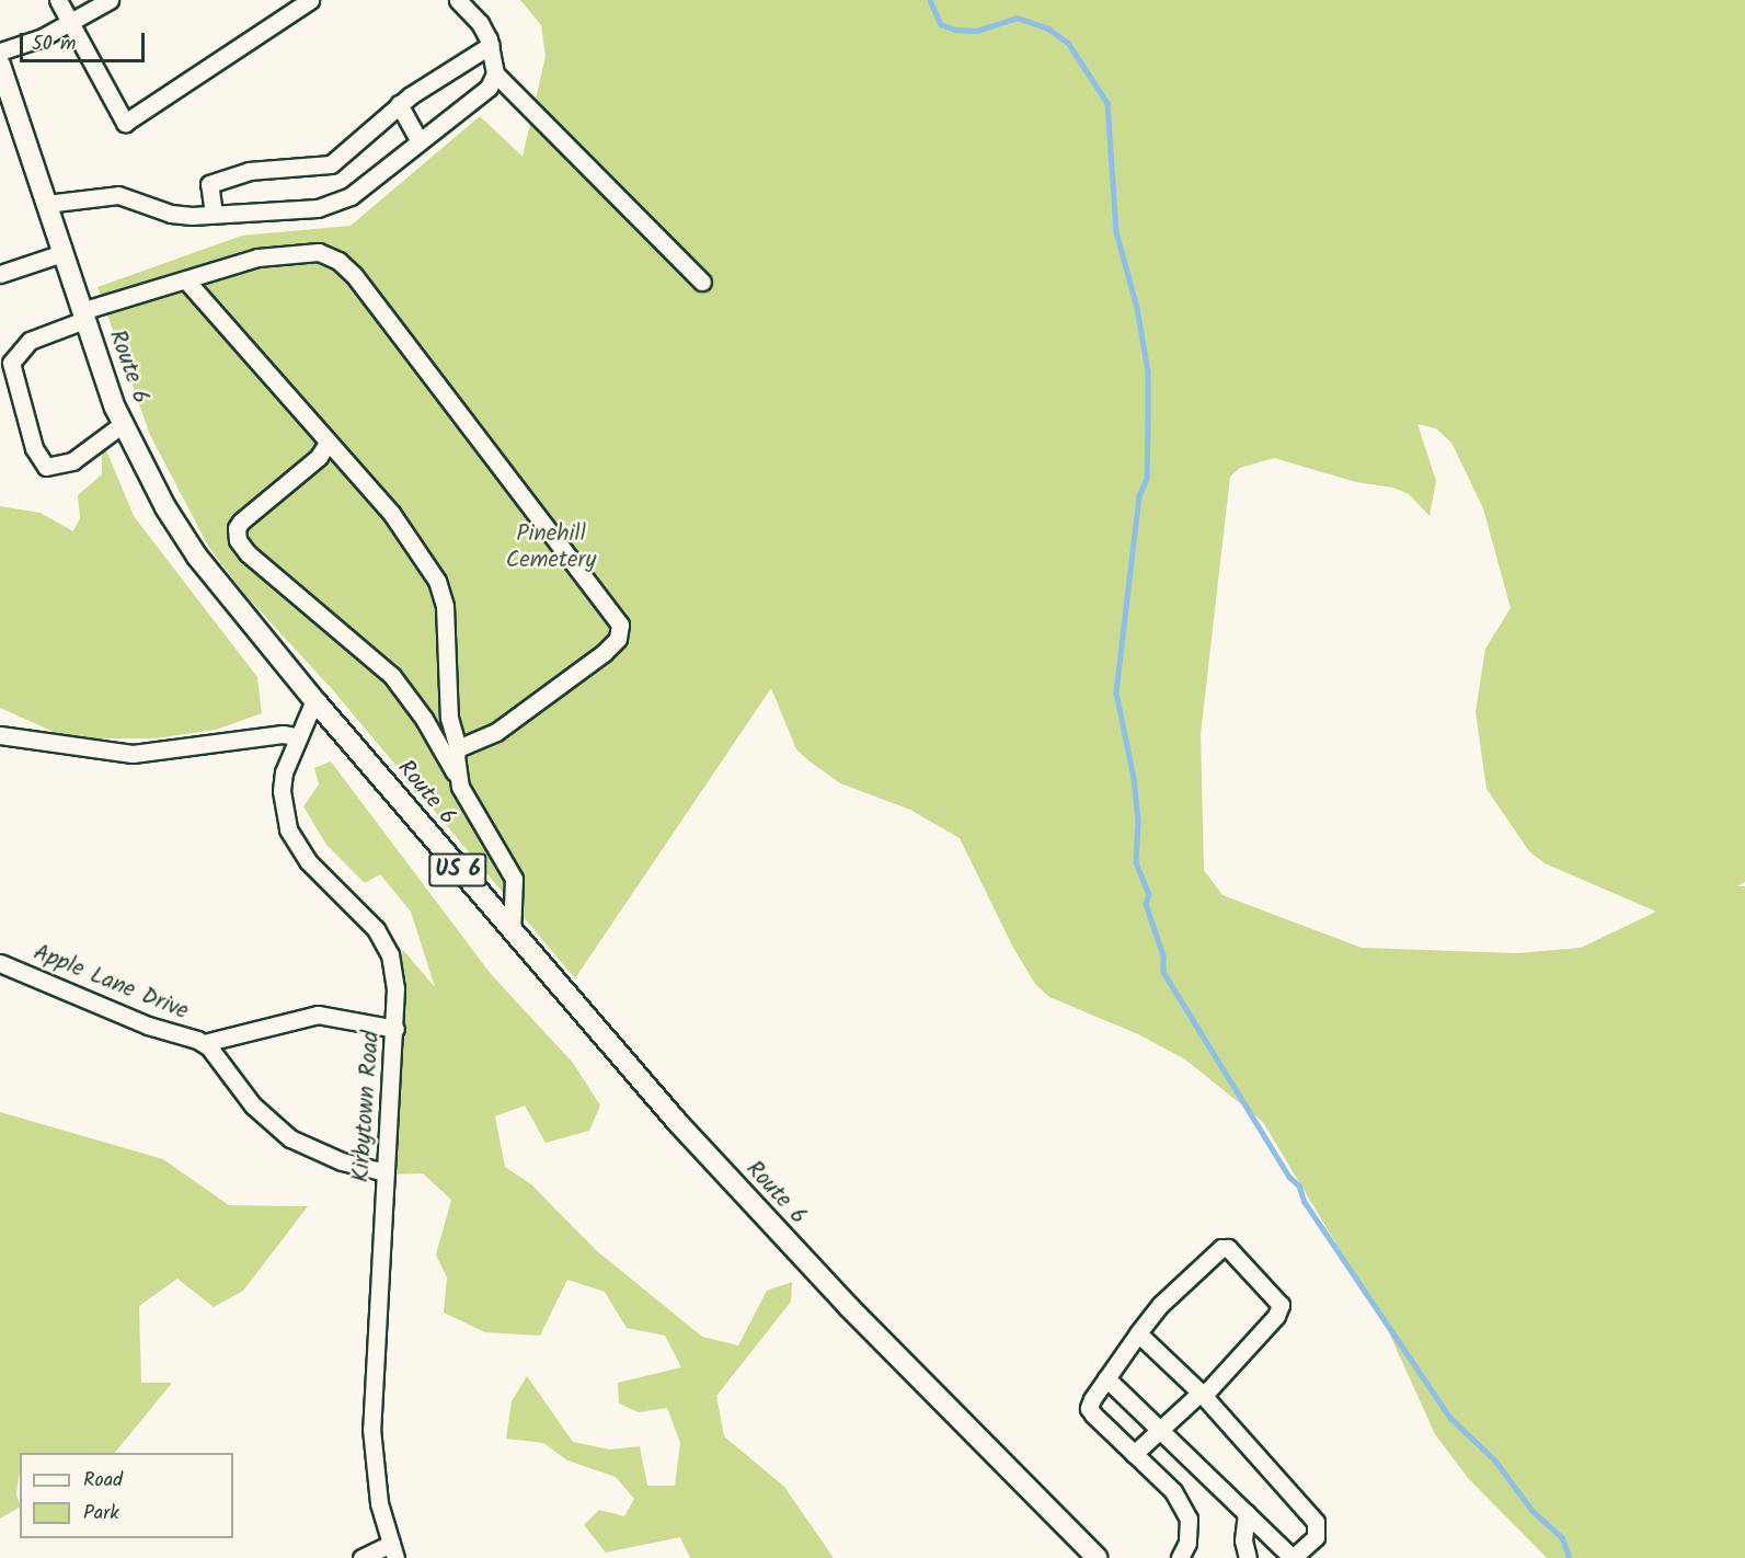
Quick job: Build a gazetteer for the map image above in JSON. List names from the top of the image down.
{
  "streets": {
    "main road": ["Route 6", "US 6"],
    "street": ["Apple Lane Drive", "Kirbytown Road"]
  },
  "crossings": [
    ["Route 6", "Kirbytown Road"],
    ["Apple Lane Drive", "Kirbytown Road"]
  ],
  "parks": ["Pinehill Cemetery"],
  "legend": ["Road", "Park"],
  "scale_bar": "50 m"
}
